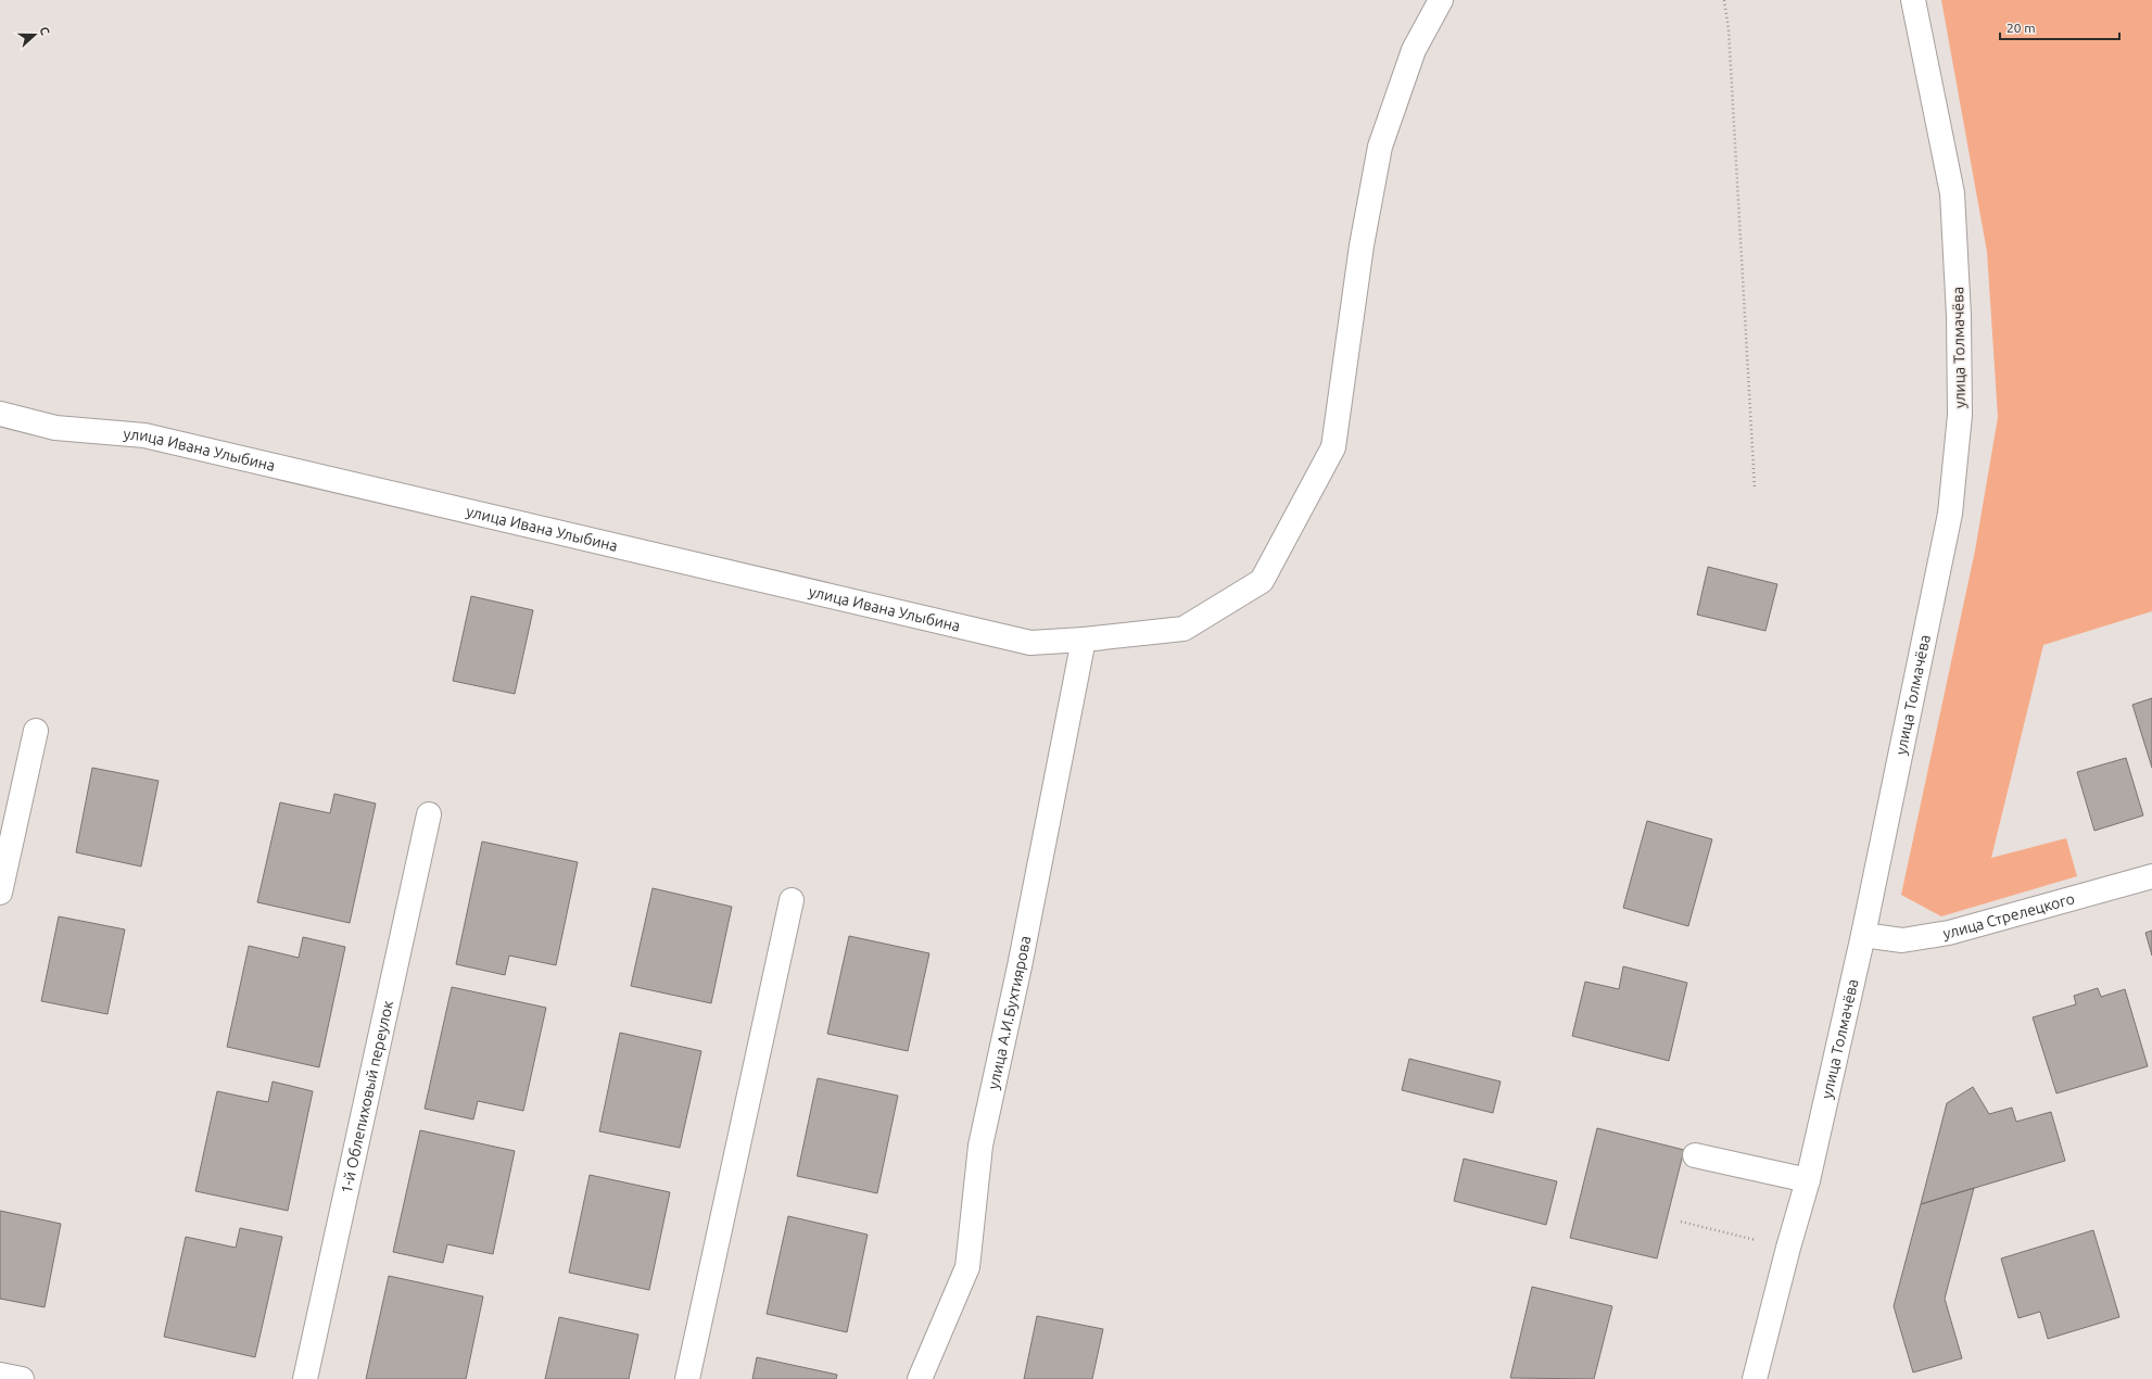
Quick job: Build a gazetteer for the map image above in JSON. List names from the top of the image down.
{
  "streets": {
    "street": [
      "улица Толмачёва",
      "улица Ивана Улыбина",
      "улица Стрелецкого",
      "улица А.И.Бухтиярова",
      "1-й Облепиховый переулок"
    ]
  },
  "crossings": [
    ["улица Толмачёва", "улица Стрелецкого"],
    ["улица Ивана Улыбина", "улица А.И.Бухтиярова"]
  ],
  "scale_bar": "20 m",
  "north": "right"
}
